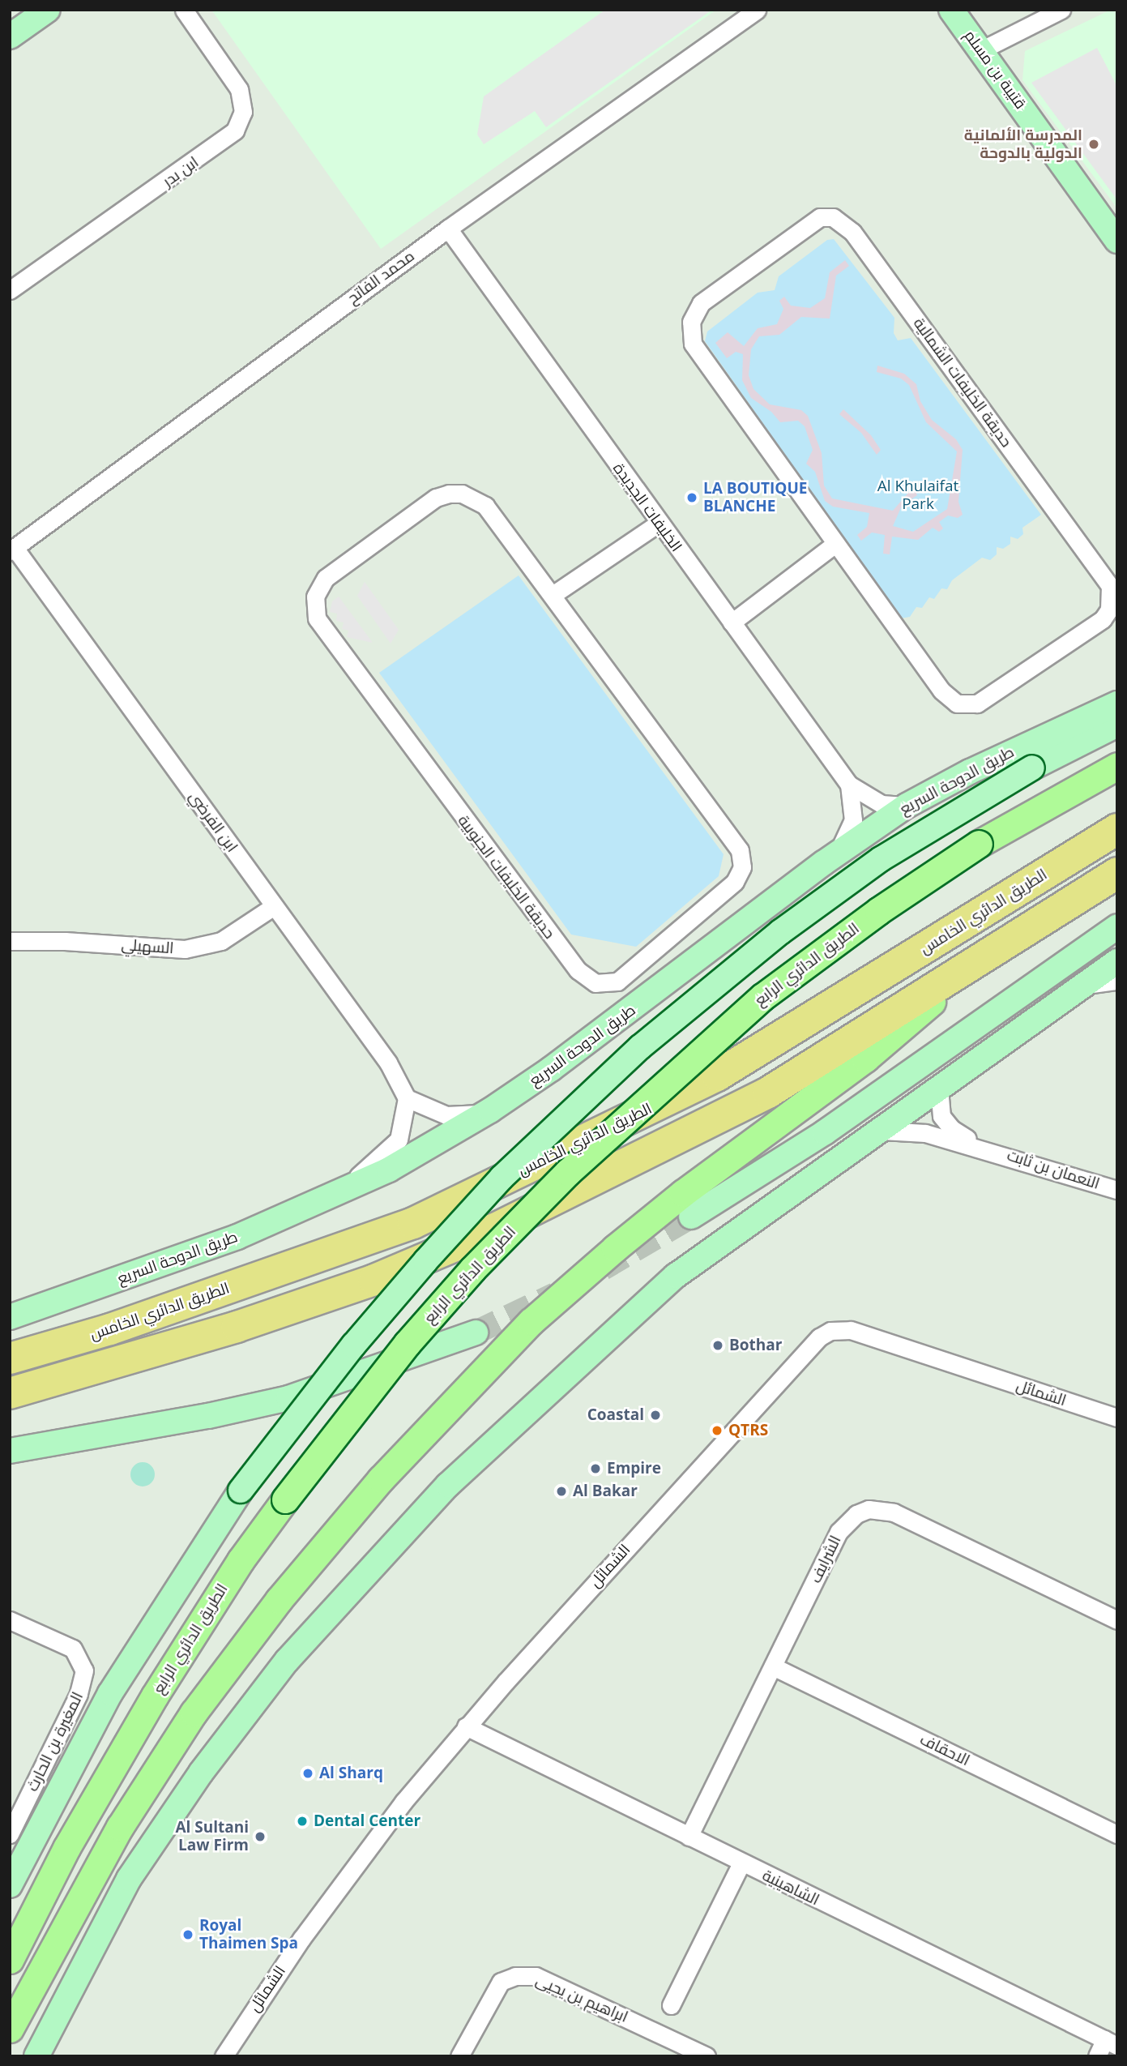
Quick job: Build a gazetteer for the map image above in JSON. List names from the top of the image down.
{
  "streets": {
    "highway": ["الطريق الدائري الخامس"],
    "main road": ["قتيبة بن مسلم", "طريق الدوحة السريع", "الطريق الدائري الرابع"],
    "street": [
      "ابن بدر",
      "محمد الفاتح",
      "حديقة الخليفات الشمالية",
      "الخليفات الجديدة",
      "ابن الفرضي",
      "حديقة الخليفات الجنوبية",
      "السهيلي",
      "النعمان بن ثابت",
      "الشمائل",
      "الشرايف",
      "المغيرة بن الحارث",
      "الاحقاف",
      "الشاهينية",
      "ابراهيم بن يحيى"
    ]
  },
  "crossings": [
    ["محمد الفاتح", "الخليفات الجديدة"],
    ["محمد الفاتح", "ابن الفرضي"],
    ["الخليفات الجديدة", "طريق الدوحة السريع"],
    ["ابن الفرضي", "السهيلي"],
    ["الشمائل", "الشاهينية"],
    ["الشرايف", "الاحقاف"],
    ["الشرايف", "الشاهينية"]
  ],
  "parks": ["Al Khulaifat Park"],
  "places": [
    "المدرسة الألمانية الدولية بالدوحة",
    "LA BOUTIQUE BLANCHE",
    "Bothar",
    "Coastal",
    "QTRS",
    "Empire",
    "Al Bakar",
    "Al Sharq",
    "Dental Center",
    "Al Sultani Law Firm",
    "Royal Thaimen Spa"
  ]
}
